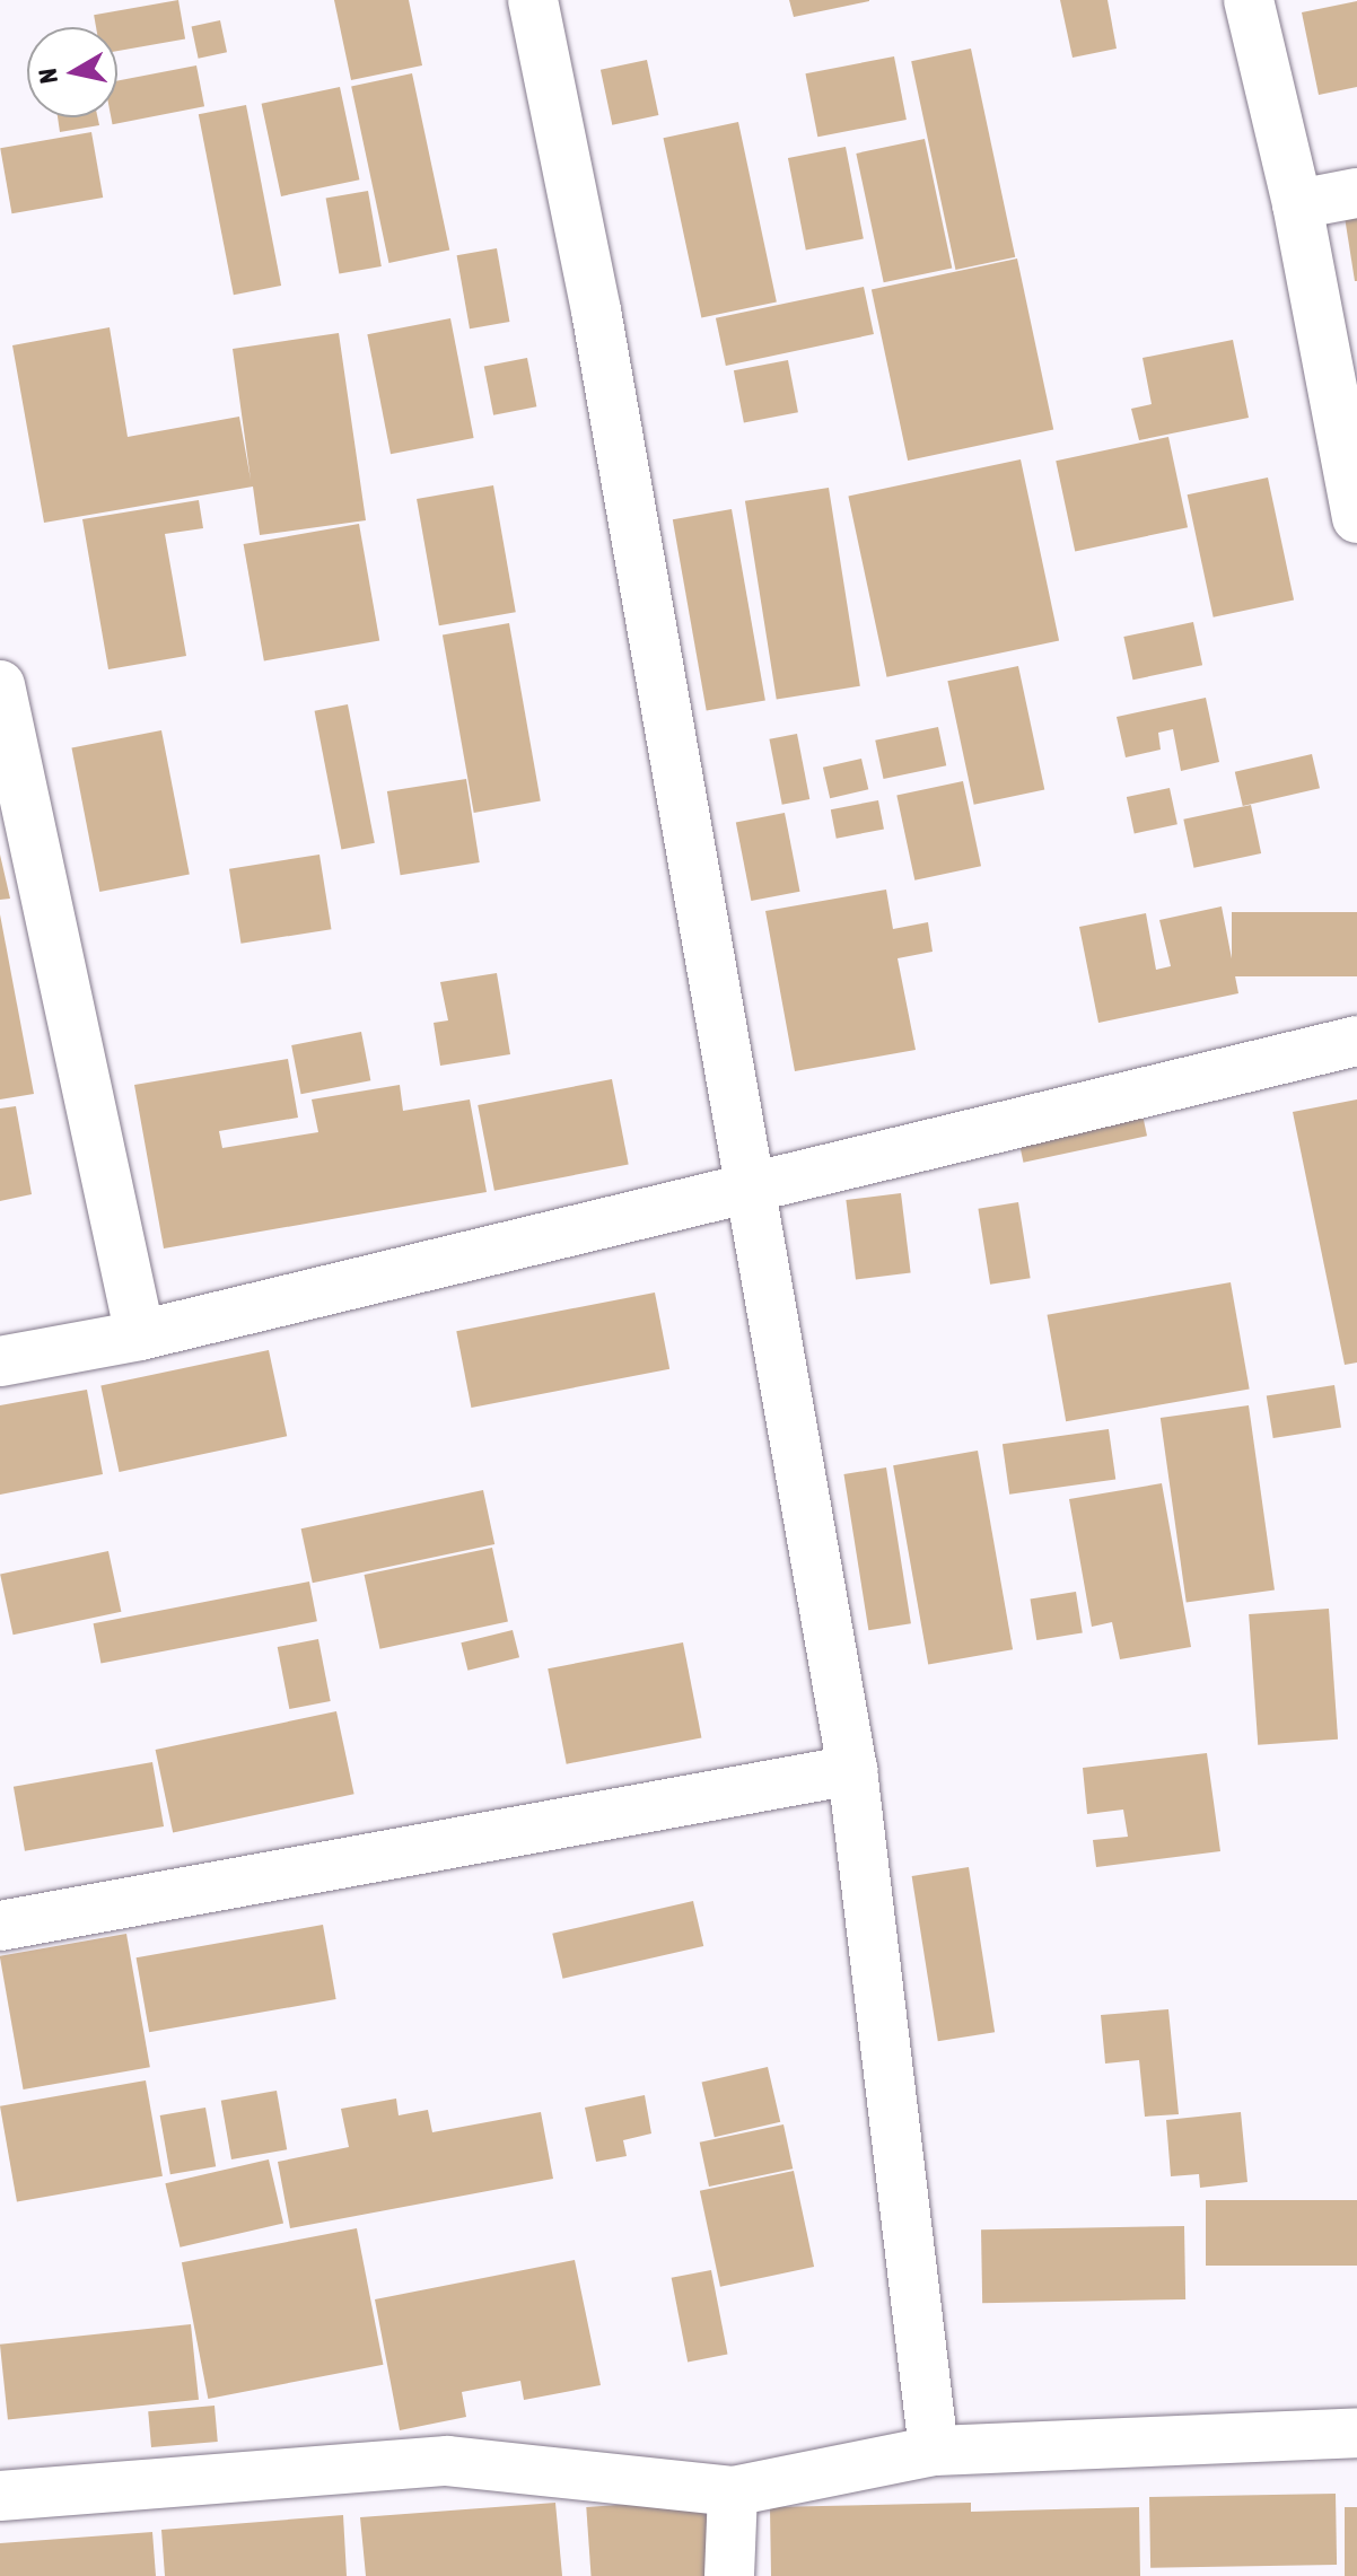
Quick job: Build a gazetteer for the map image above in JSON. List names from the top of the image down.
{
  "north": "left"
}
